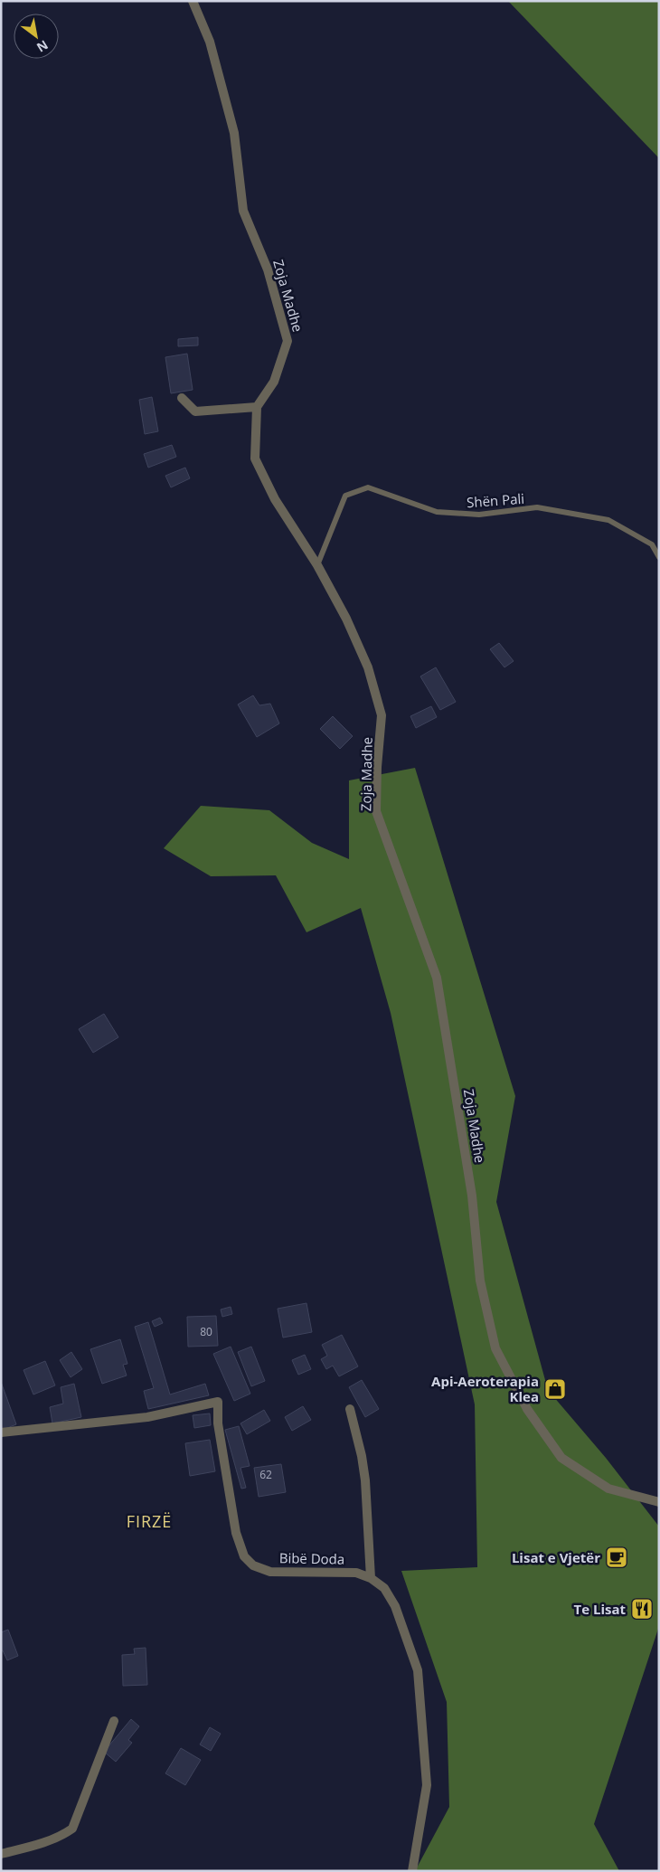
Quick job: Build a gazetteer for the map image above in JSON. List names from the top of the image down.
{
  "streets": {
    "street": ["Zoja Madhe", "Bibë Doda"],
    "lane": ["Shën Pali"]
  },
  "crossings": [
    ["Zoja Madhe", "Shën Pali"]
  ],
  "districts": ["FIRZË"],
  "places": {
    "shop": ["Api-Aeroterapia Klea"],
    "cafe": ["Lisat e Vjetër"],
    "restaurant": ["Te Lisat"]
  },
  "house_numbers": ["80", "62"],
  "north": "bottom right"
}
